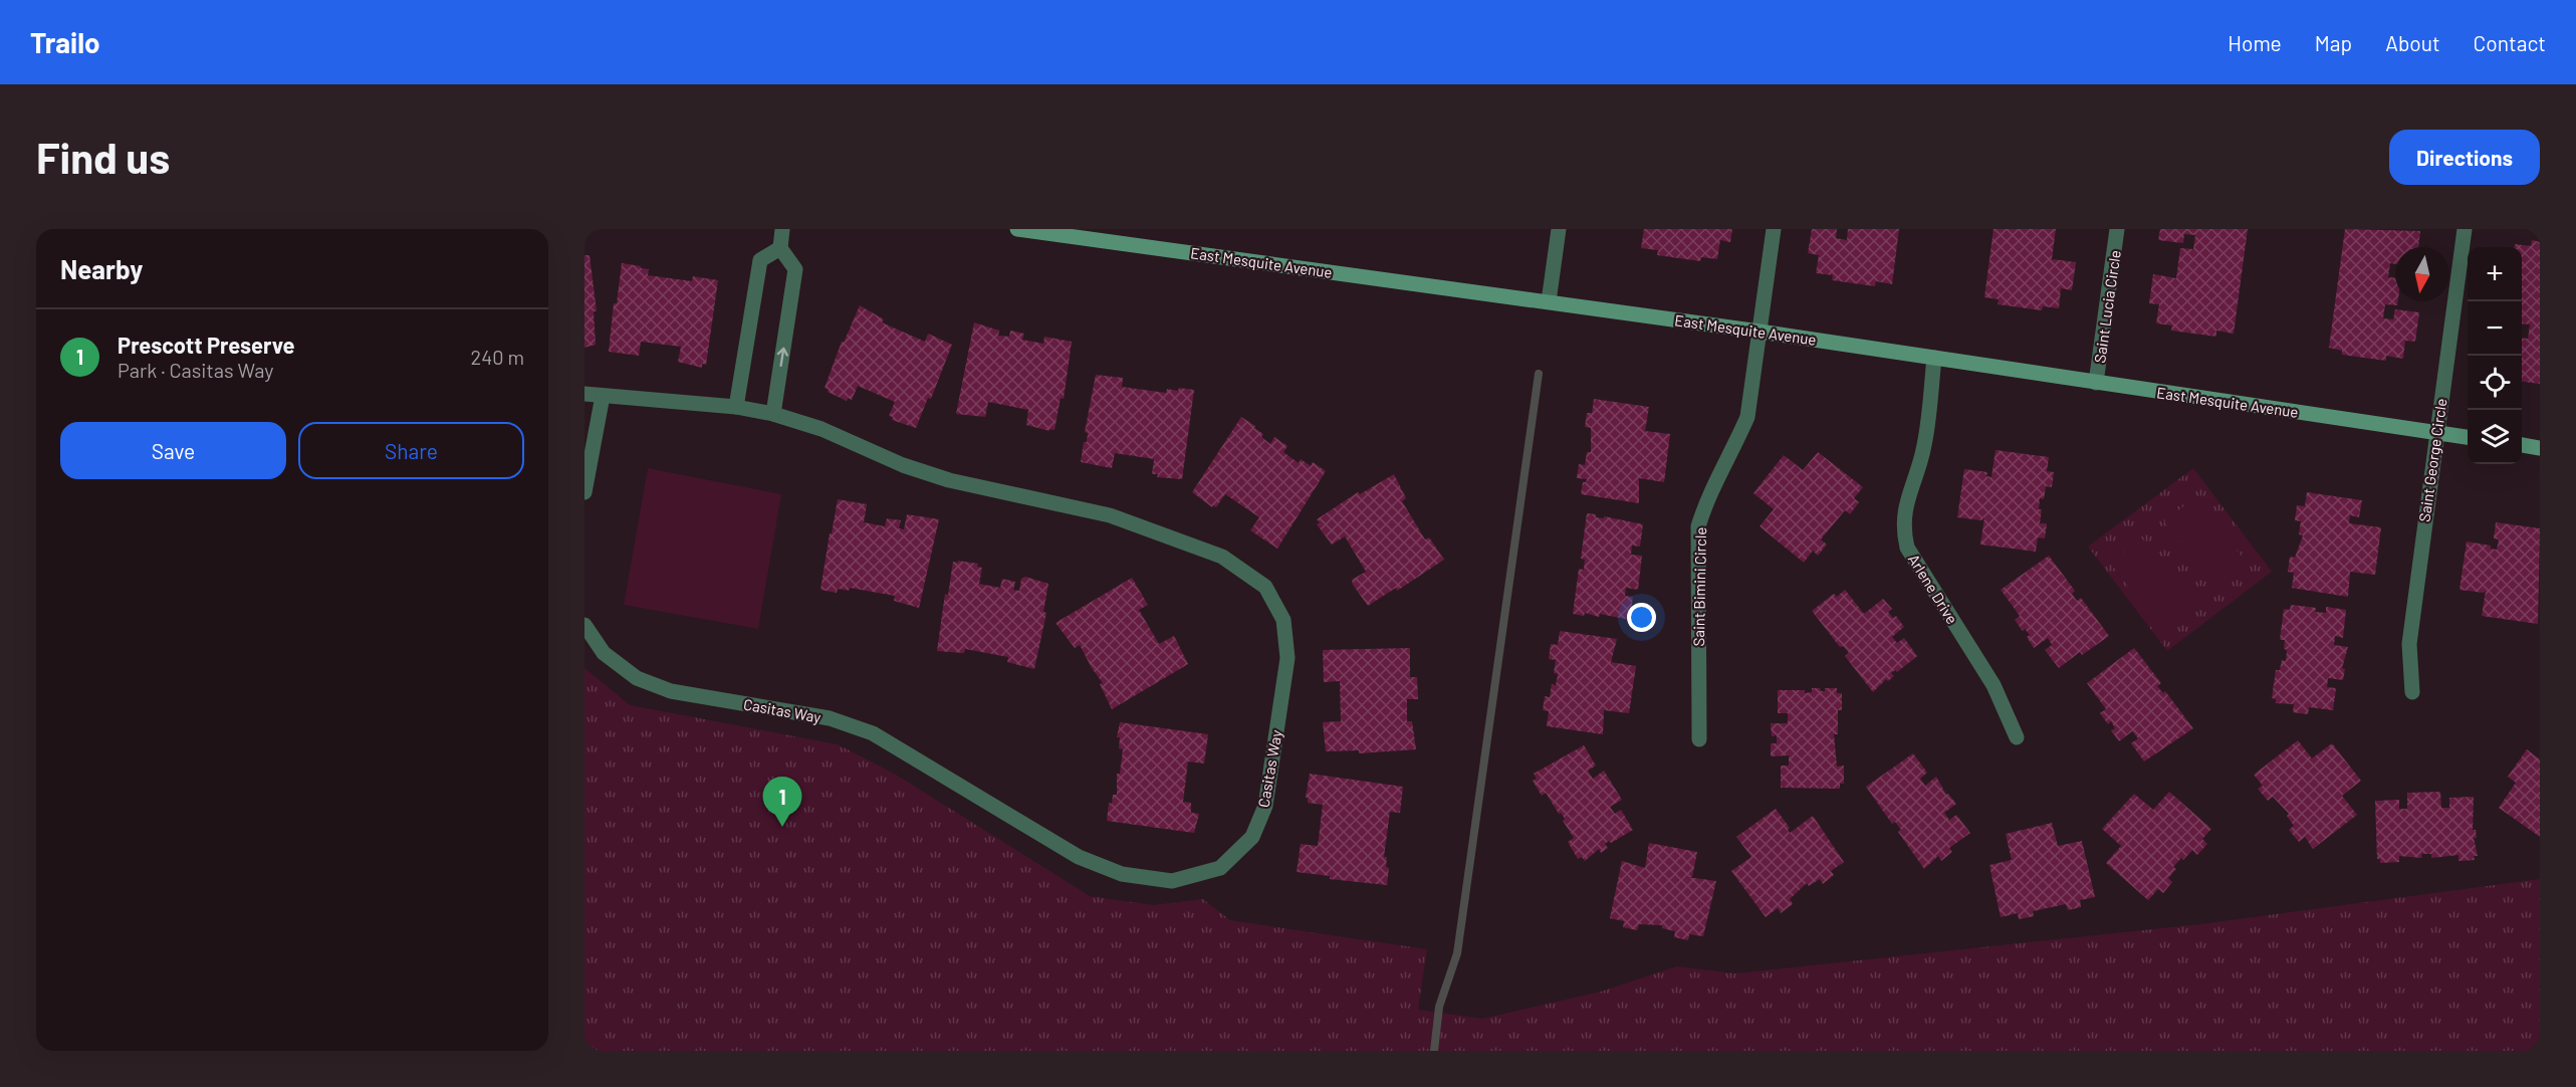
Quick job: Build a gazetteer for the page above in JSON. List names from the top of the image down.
{
  "streets": {
    "street": [
      "East Mesquite Avenue",
      "Saint Lucia Circle",
      "Saint George Circle",
      "Saint Bimini Circle",
      "Arlene Drive",
      "Casitas Way"
    ]
  },
  "crossings": [
    ["East Mesquite Avenue", "Saint Lucia Circle"],
    ["East Mesquite Avenue", "Saint George Circle"],
    ["East Mesquite Avenue", "Saint Bimini Circle"],
    ["East Mesquite Avenue", "Arlene Drive"]
  ],
  "north": "bottom",
  "page": {
    "header": "Trailo",
    "nav": [
      "Home",
      "Map",
      "About",
      "Contact"
    ],
    "buttons": [
      "Directions",
      ["Save", "Share"]
    ],
    "title": "Find us",
    "heading": "Nearby",
    "map_buttons": ["+", "−"],
    "list": [
      {
        "mark": "1",
        "name": "Prescott Preserve",
        "note": "Park · Casitas Way",
        "value": "240 m"
      }
    ],
    "pins": "1"
  }
}
